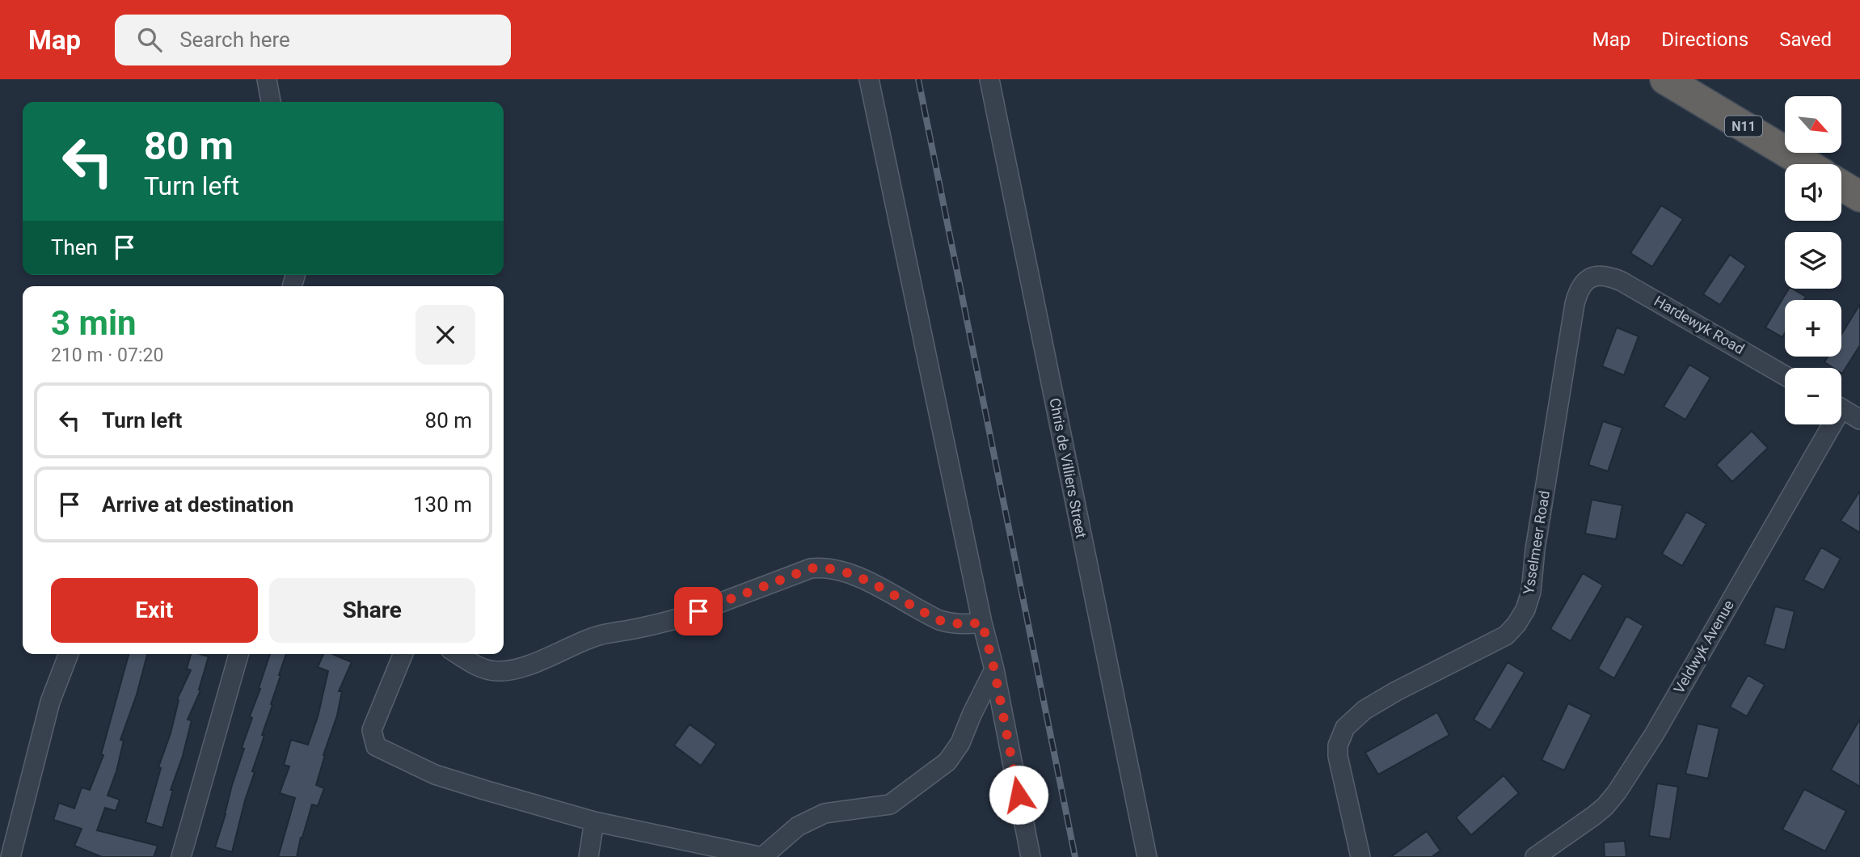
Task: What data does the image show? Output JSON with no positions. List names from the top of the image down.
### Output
{
  "streets": {
    "highway": ["N11"],
    "street": [
      "Hardewyk Road",
      "Chris de Villiers Street",
      "Ysselmeer Road",
      "Veldwyk Avenue"
    ]
  },
  "crossings": [
    ["Hardewyk Road", "Ysselmeer Road"]
  ],
  "north": "bottom right",
  "page": {
    "header": "Map",
    "search": "Search here",
    "nav": ["Map", "Directions", "Saved"],
    "map_buttons": ["+", "−"],
    "turn": ["80 m", "Turn left"],
    "then": "Then",
    "heading": ["3 min", "210 m · 07:20"],
    "list": [
      {
        "name": "Turn left",
        "value": "80 m"
      },
      {
        "name": "Arrive at destination",
        "value": "130 m"
      }
    ],
    "buttons": ["Exit", "Share"]
  }
}
